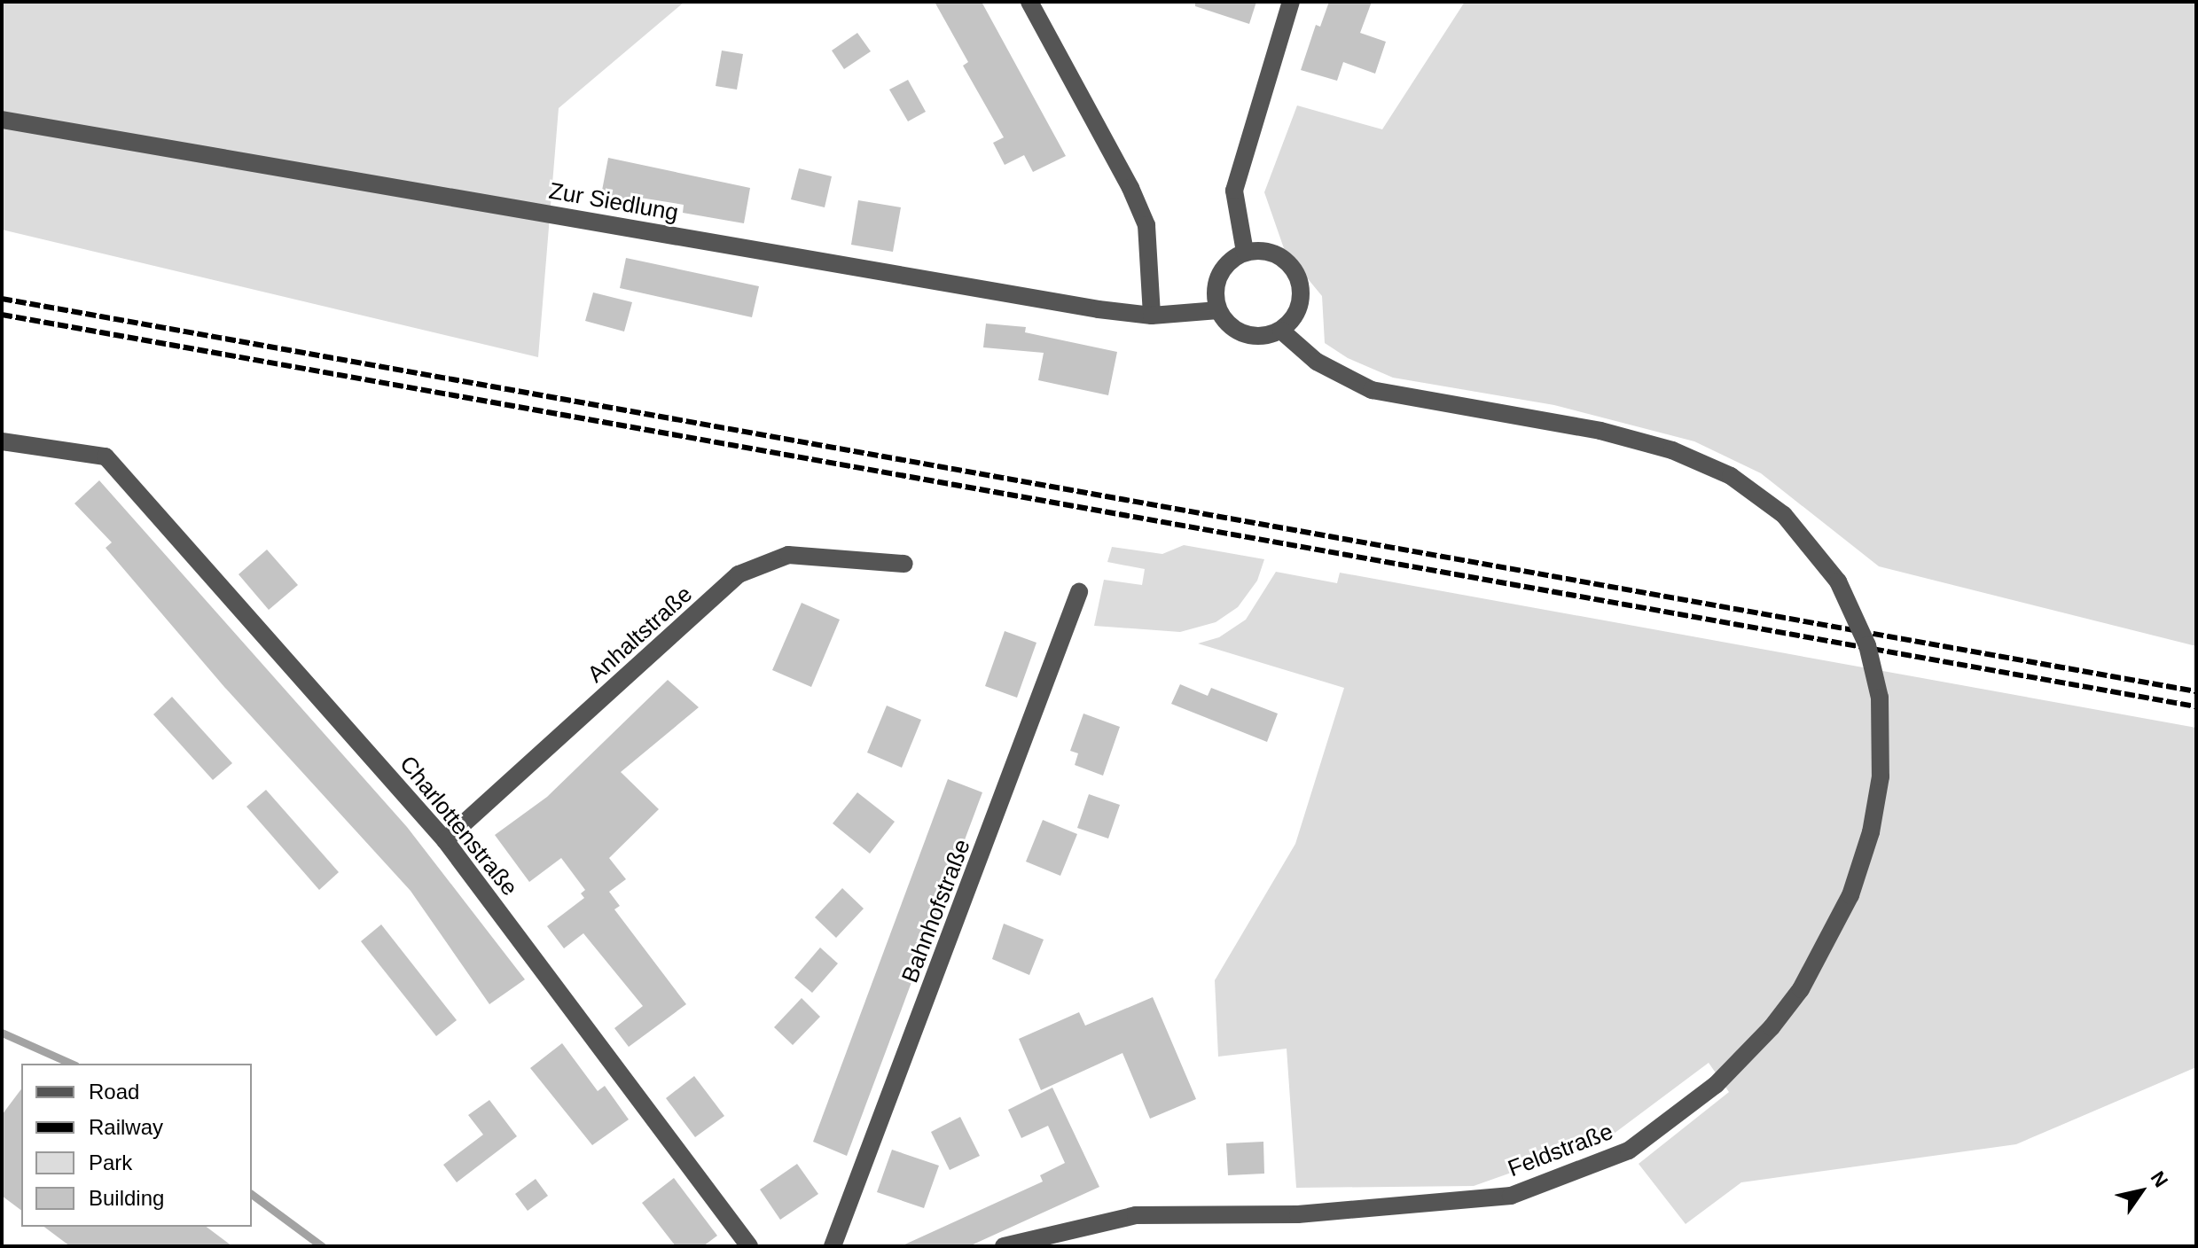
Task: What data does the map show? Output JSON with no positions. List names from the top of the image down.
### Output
{
  "streets": {
    "street": [
      "Zur Siedlung",
      "Anhaltstraße",
      "Charlottenstraße",
      "Bahnhofstraße",
      "Feldstraße"
    ]
  },
  "crossings": [
    ["Zur Siedlung", "Feldstraße"],
    ["Anhaltstraße", "Charlottenstraße"]
  ],
  "legend": [
    "Road",
    "Railway",
    "Park",
    "Building"
  ],
  "north": "top right"
}
